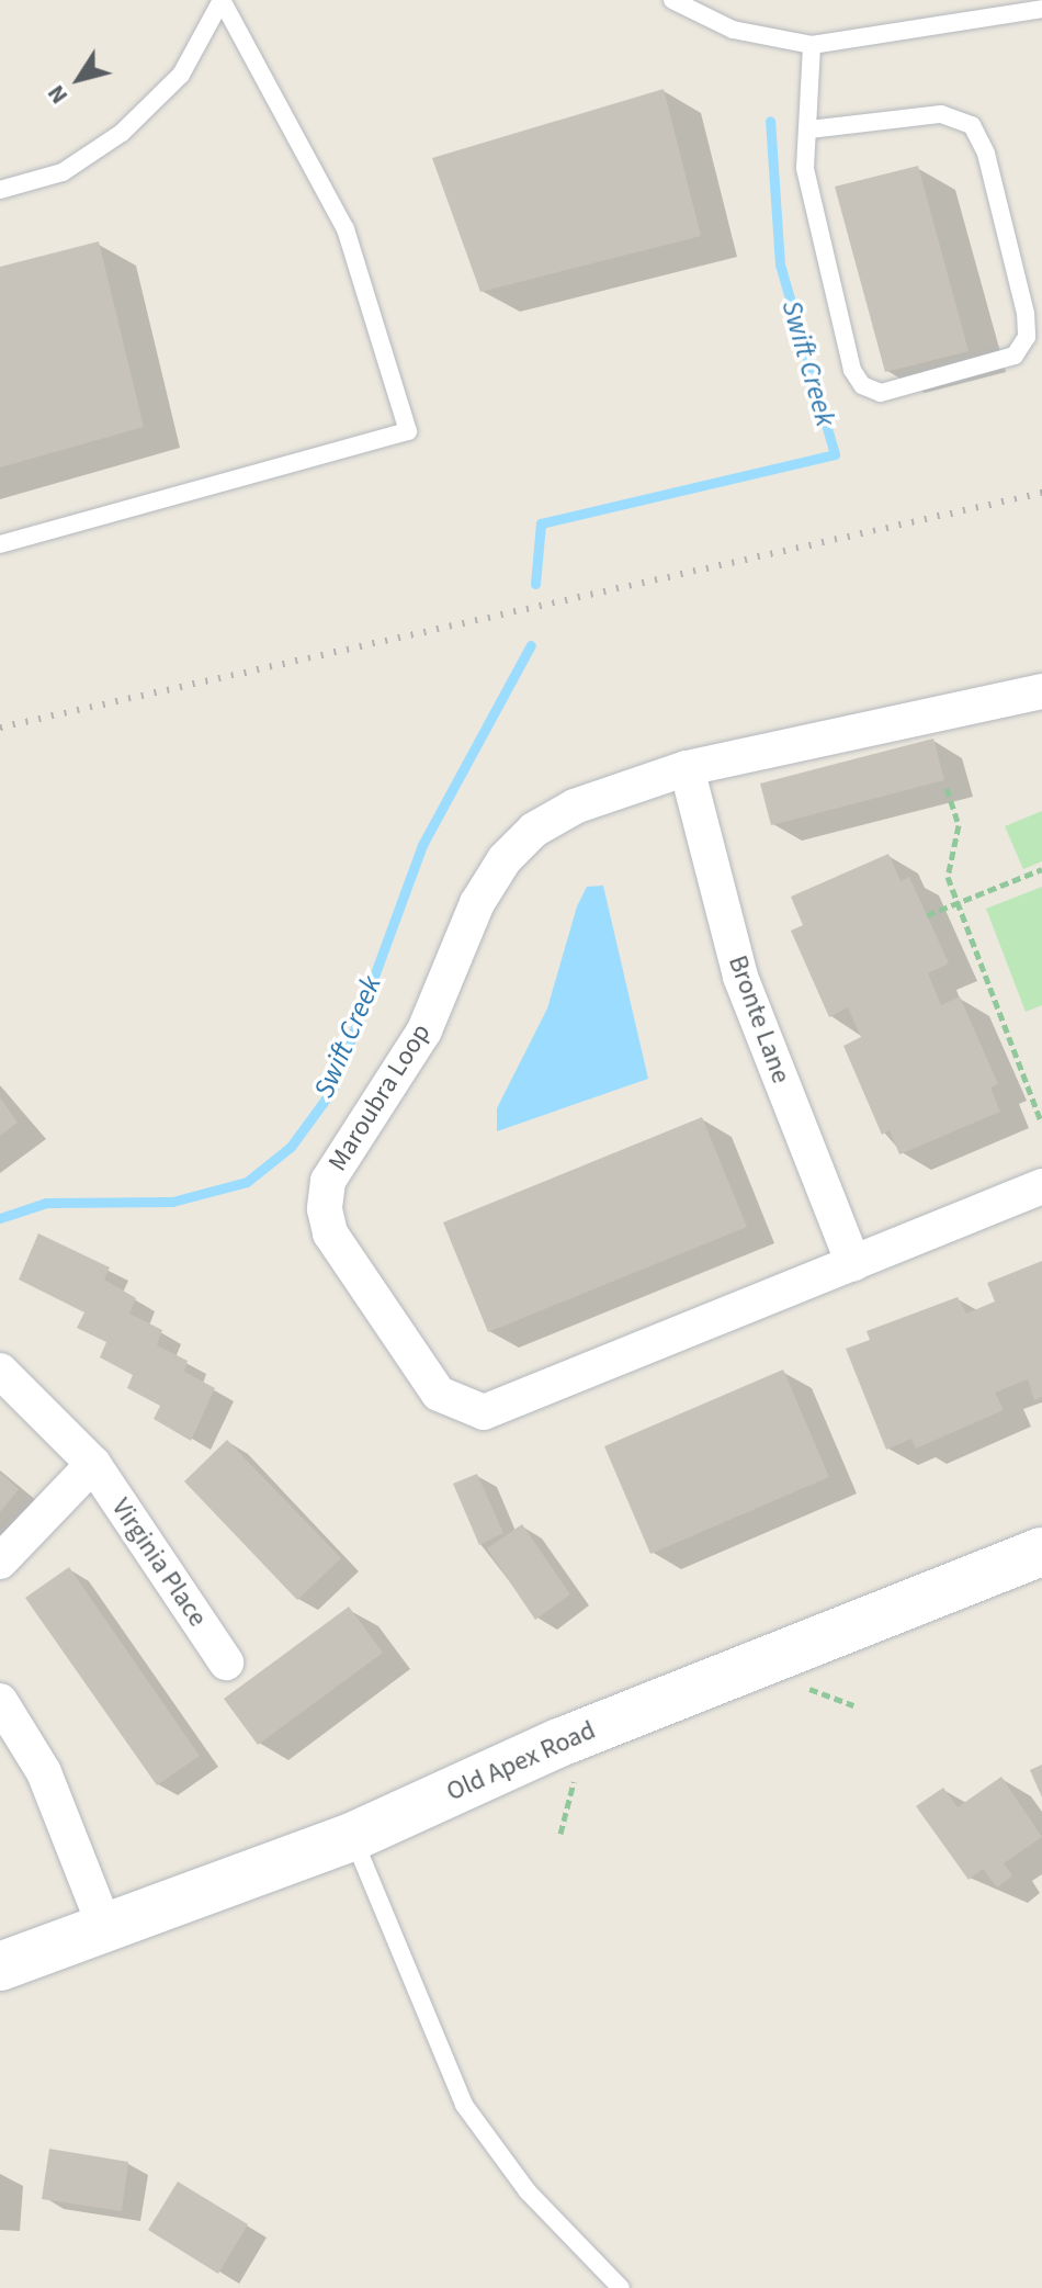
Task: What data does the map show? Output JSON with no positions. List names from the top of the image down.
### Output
{
  "streets": {
    "main road": ["Old Apex Road"],
    "street": ["Bronte Lane", "Maroubra Loop", "Virginia Place"]
  },
  "crossings": [
    ["Bronte Lane", "Maroubra Loop"]
  ],
  "water": ["Swift Creek"],
  "north": "bottom left"
}
